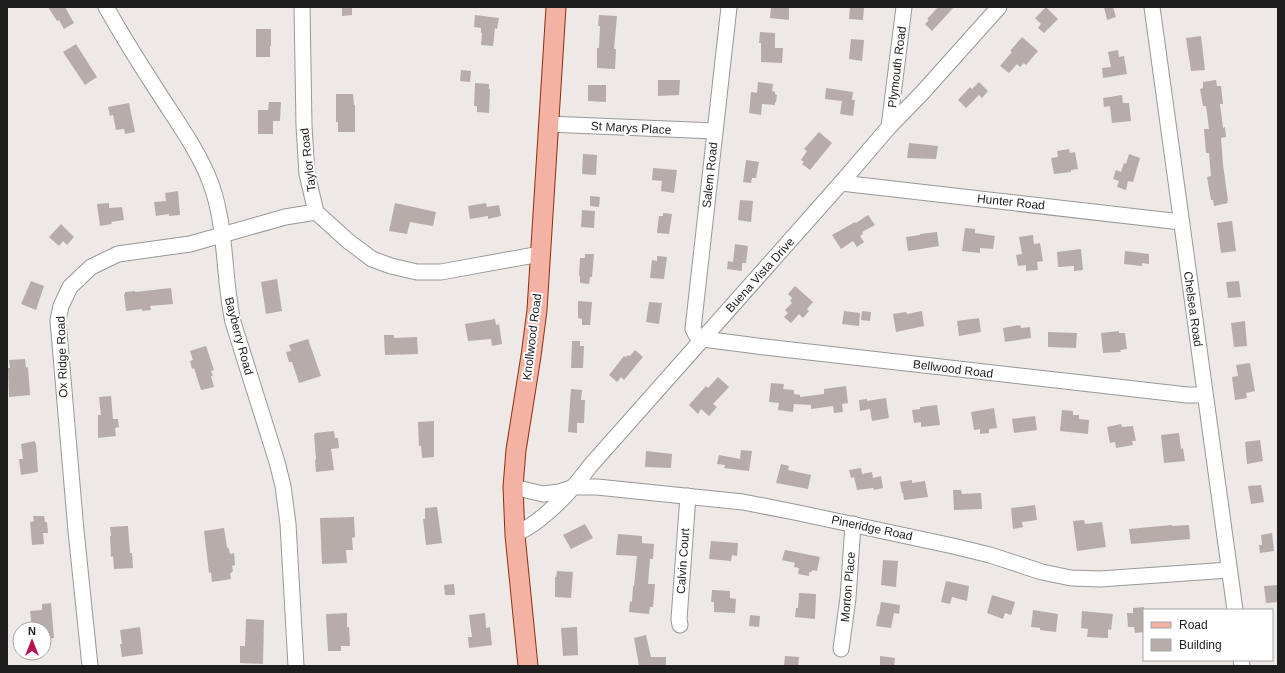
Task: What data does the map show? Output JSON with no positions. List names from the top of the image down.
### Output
{
  "streets": {
    "main road": ["Knollwood Road"],
    "street": [
      "Plymouth Road",
      "St Marys Place",
      "Taylor Road",
      "Salem Road",
      "Hunter Road",
      "Buena Vista Drive",
      "Chelsea Road",
      "Bayberry Road",
      "Ox Ridge Road",
      "Bellwood Road",
      "Pineridge Road",
      "Calvin Court",
      "Morton Place"
    ]
  },
  "crossings": [
    ["Plymouth Road", "Buena Vista Drive"],
    ["St Marys Place", "Salem Road"],
    ["St Marys Place", "Knollwood Road"],
    ["Taylor Road", "Ox Ridge Road"],
    ["Salem Road", "Buena Vista Drive"],
    ["Salem Road", "Bellwood Road"],
    ["Hunter Road", "Buena Vista Drive"],
    ["Hunter Road", "Chelsea Road"],
    ["Buena Vista Drive", "Knollwood Road"],
    ["Buena Vista Drive", "Bellwood Road"],
    ["Buena Vista Drive", "Pineridge Road"],
    ["Chelsea Road", "Bellwood Road"],
    ["Chelsea Road", "Pineridge Road"],
    ["Bayberry Road", "Ox Ridge Road"],
    ["Knollwood Road", "Pineridge Road"],
    ["Pineridge Road", "Calvin Court"],
    ["Pineridge Road", "Morton Place"]
  ],
  "legend": ["Road", "Building"],
  "north": "top"
}
